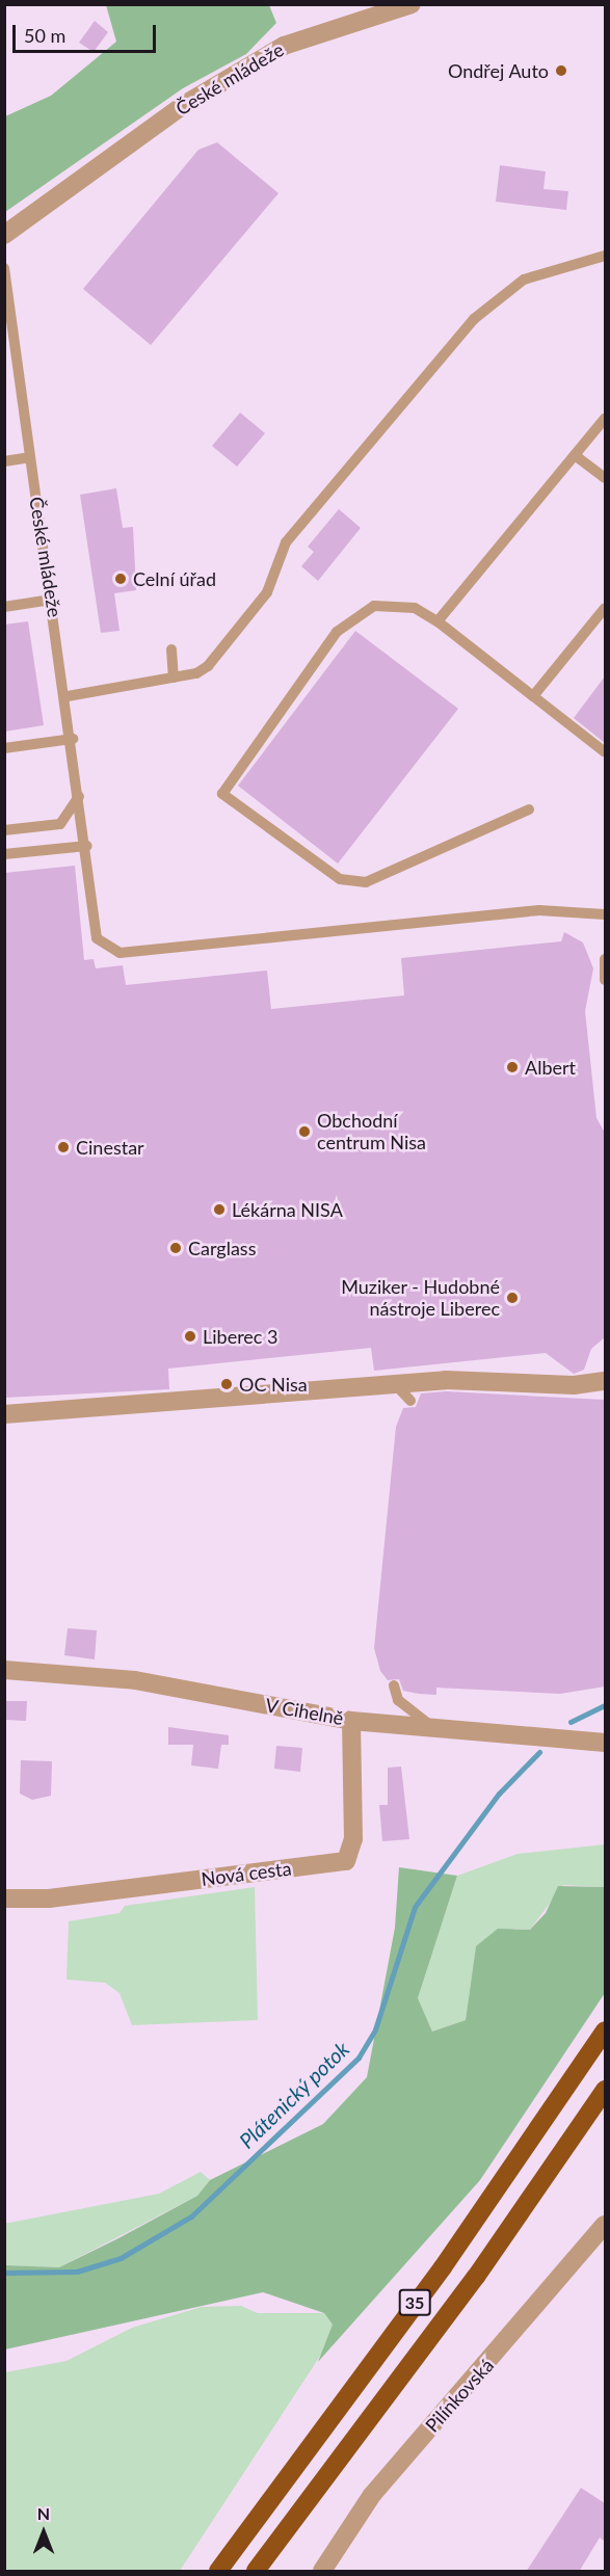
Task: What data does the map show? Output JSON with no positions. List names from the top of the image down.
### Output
{
  "streets": {
    "highway": ["35"],
    "street": [
      "České mládeže",
      "V Cihelně",
      "Nová cesta",
      "Pilínkovská"
    ]
  },
  "crossings": [
    ["V Cihelně", "Nová cesta"]
  ],
  "water": ["Plátenický potok"],
  "places": [
    "Ondřej Auto",
    "Celní úřad",
    "Albert",
    "Obchodní centrum Nisa",
    "Cinestar",
    "Lékárna NISA",
    "Carglass",
    "Muziker - Hudobné nástroje Liberec",
    "Liberec 3",
    "OC Nisa"
  ],
  "scale_bar": "50 m",
  "north": "top"
}
